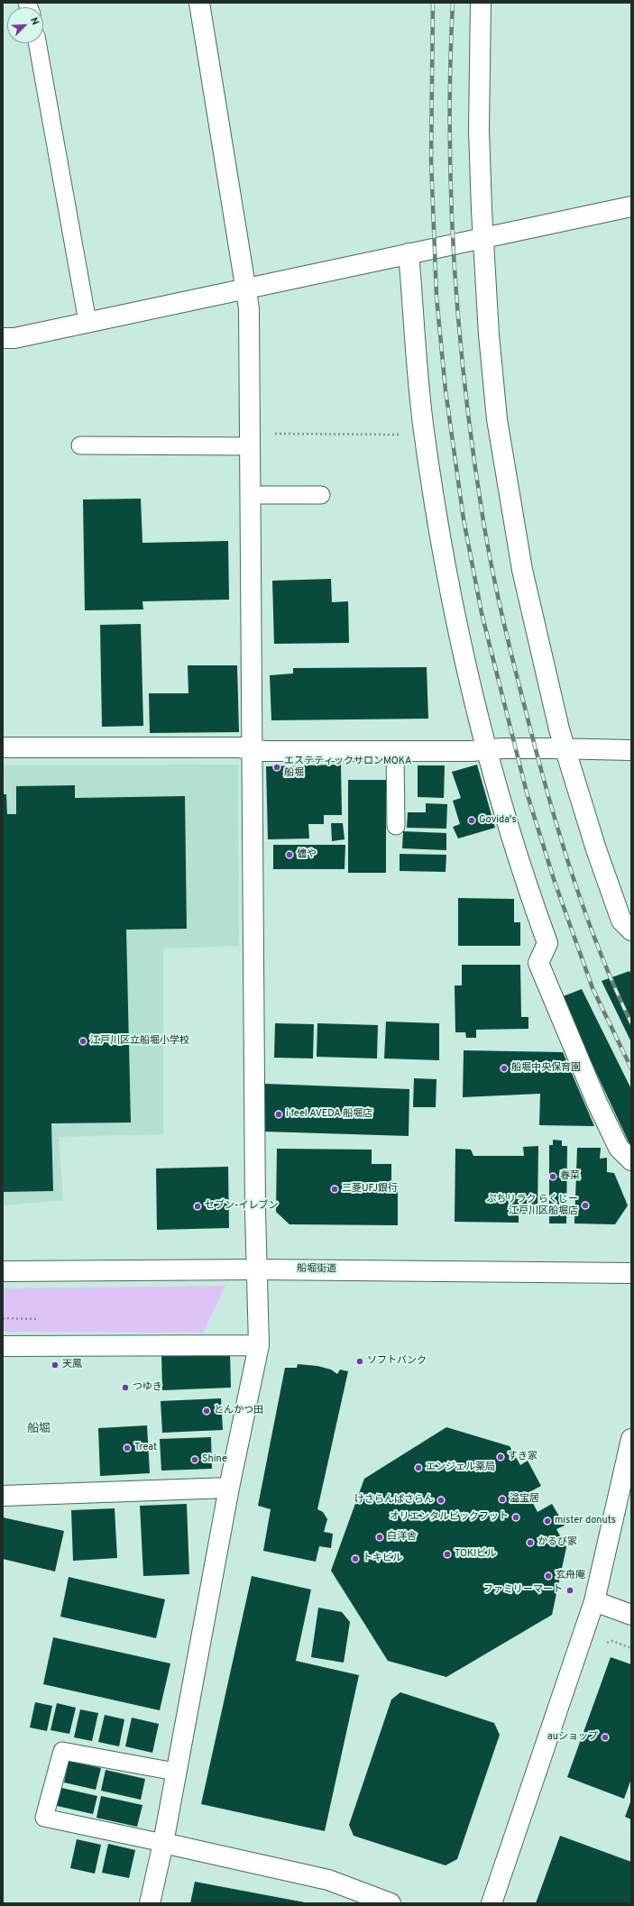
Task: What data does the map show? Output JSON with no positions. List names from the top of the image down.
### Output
{
  "streets": {
    "street": ["船堀街道"]
  },
  "districts": ["船堀"],
  "places": [
    "エステティックサロンMOKA 船堀",
    "Govida's",
    "儘や",
    "江戸川区立船堀小学校",
    "船堀中央保育園",
    "i feel AVEDA 船堀店",
    "春菜",
    "三菱UFJ銀行",
    "ぷちリラク らくじー 江戸川区船堀店",
    "セブン-イレブン",
    "ソフトバンク",
    "天鳳",
    "つゆき",
    "とんかつ田",
    "Treat",
    "すき家",
    "Shine",
    "エンジェル薬局",
    "溢宝居",
    "けさらんぱさらん",
    "オリエンタルビックフット",
    "mister donuts",
    "白洋舎",
    "かるび家",
    "TOKIビル",
    "トキビル",
    "玄舟庵",
    "ファミリーマート",
    "auショップ"
  ],
  "north": "top right"
}
